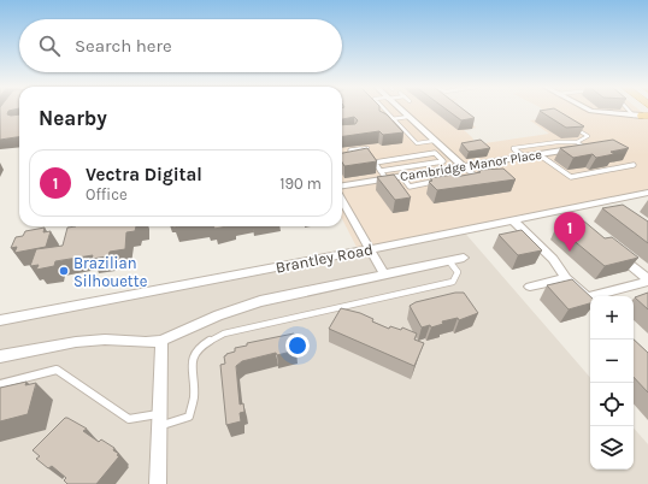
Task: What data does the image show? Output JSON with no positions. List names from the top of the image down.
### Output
{
  "streets": {
    "street": ["Cambridge Manor Place", "Brantley Road"]
  },
  "places": ["Brazilian Silhouette"],
  "page": {
    "search": "Search here",
    "heading": "Nearby",
    "list": [
      {
        "mark": "1",
        "name": "Vectra Digital",
        "note": "Office",
        "value": "190 m"
      }
    ],
    "pins": "1",
    "map_buttons": ["+", "−"]
  }
}
